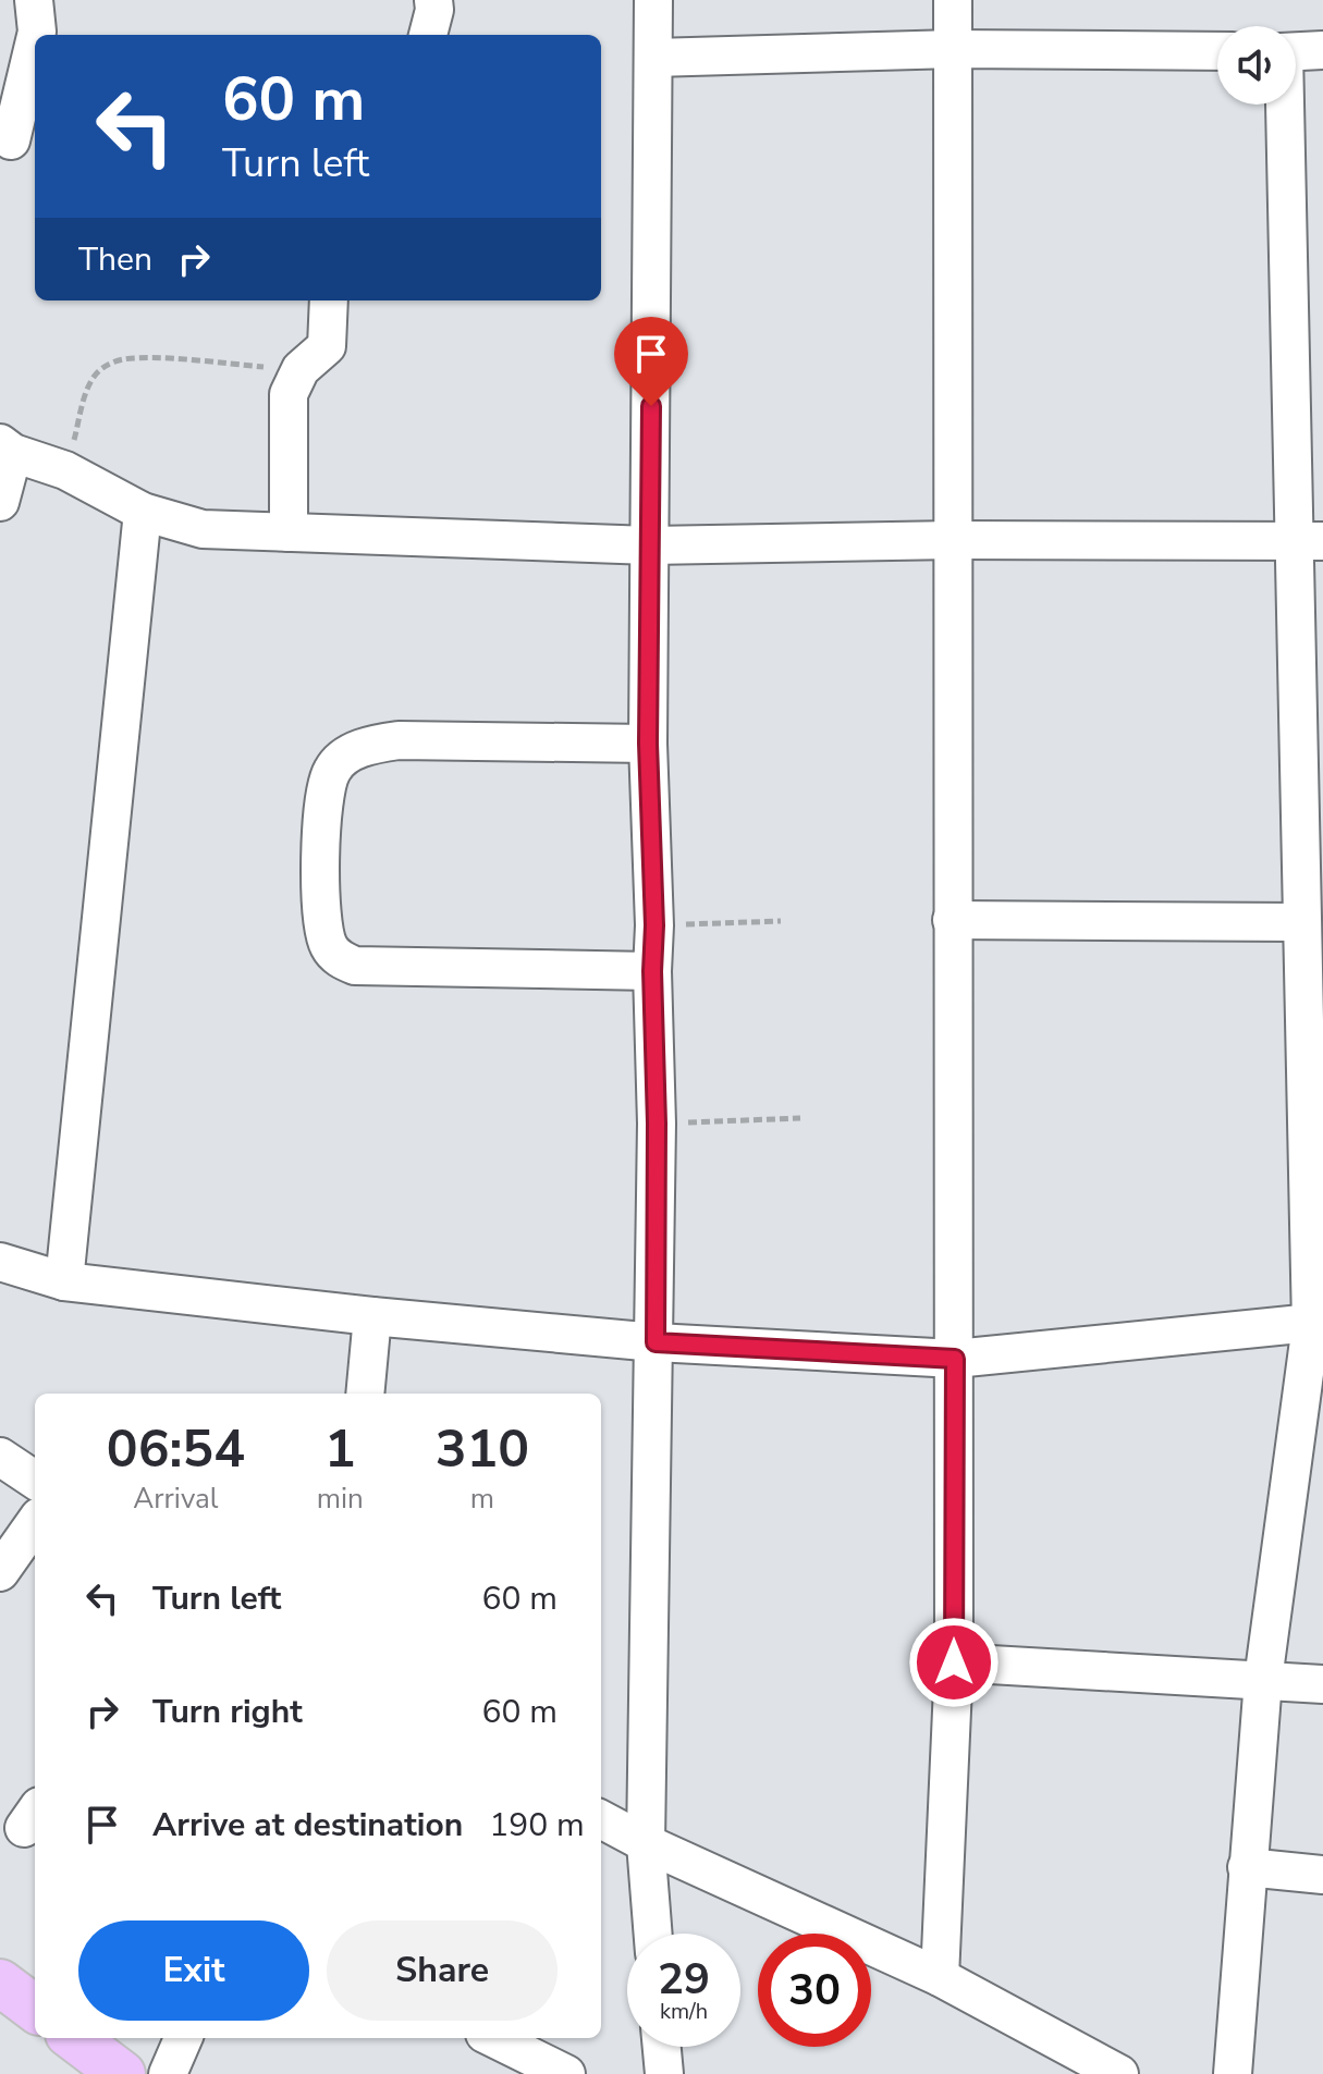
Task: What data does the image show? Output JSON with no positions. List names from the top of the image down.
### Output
{
  "page": {
    "turn": ["60 m", "Turn left"],
    "then": "Then",
    "eta": [
      "06:54",
      "Arrival",
      "1",
      "min",
      "310",
      "m"
    ],
    "list": [
      {
        "name": "Turn left",
        "value": "60 m"
      },
      {
        "name": "Turn right",
        "value": "60 m"
      },
      {
        "name": "Arrive at destination",
        "value": "190 m"
      }
    ],
    "buttons": ["Exit", "Share"],
    "speed": "29 km/h",
    "limit": "30"
  }
}
